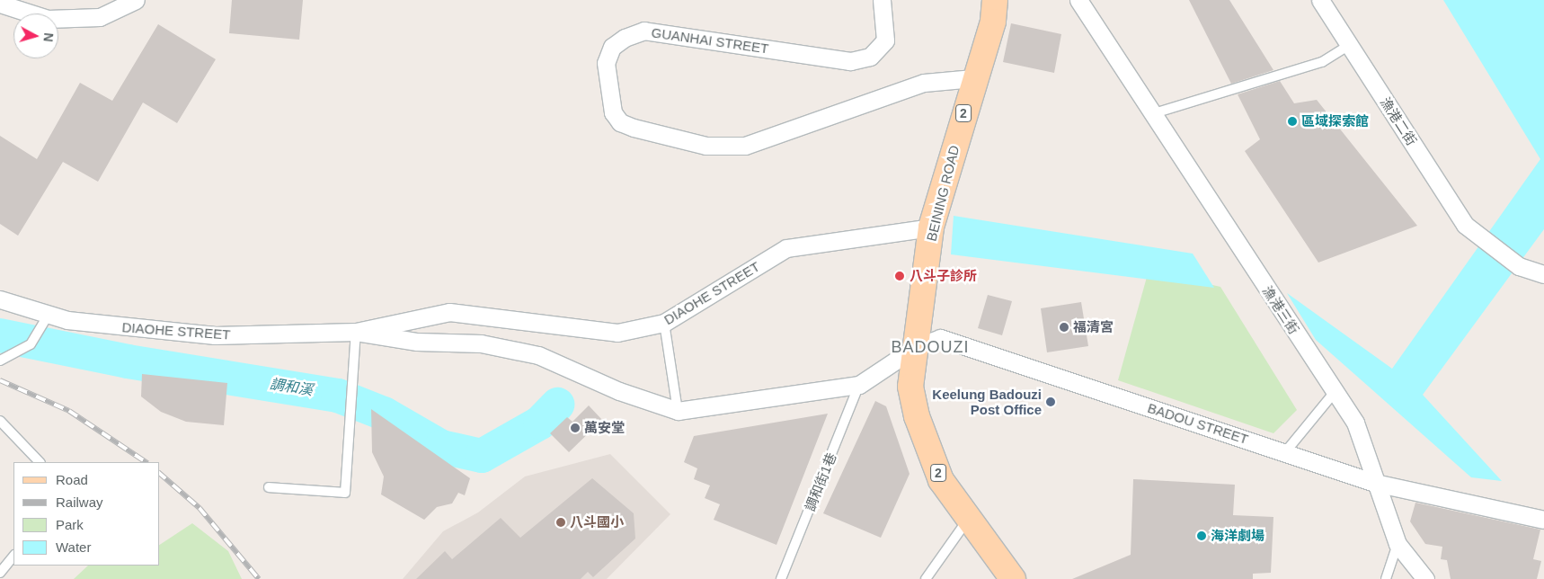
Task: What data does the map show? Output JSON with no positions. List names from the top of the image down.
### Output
{
  "streets": {
    "main road": ["2", "BEINING ROAD"],
    "street": [
      "GUANHAI STREET",
      "漁港二街",
      "DIAOHE STREET",
      "漁港三街",
      "BADOU STREET"
    ],
    "lane": ["調和街1巷"]
  },
  "crossings": [
    ["GUANHAI STREET", "BEINING ROAD"],
    ["BEINING ROAD", "DIAOHE STREET"],
    ["BEINING ROAD", "BADOU STREET"],
    ["DIAOHE STREET", "BADOU STREET"],
    ["DIAOHE STREET", "調和街1巷"],
    ["漁港三街", "BADOU STREET"]
  ],
  "districts": ["BADOUZI"],
  "water": ["調和溪"],
  "places": [
    "區域探索館",
    "八斗子診所",
    "福清宮",
    "Keelung Badouzi Post Office",
    "萬安堂",
    "八斗國小",
    "海洋劇場"
  ],
  "legend": [
    "Road",
    "Railway",
    "Park",
    "Water"
  ],
  "north": "right"
}
